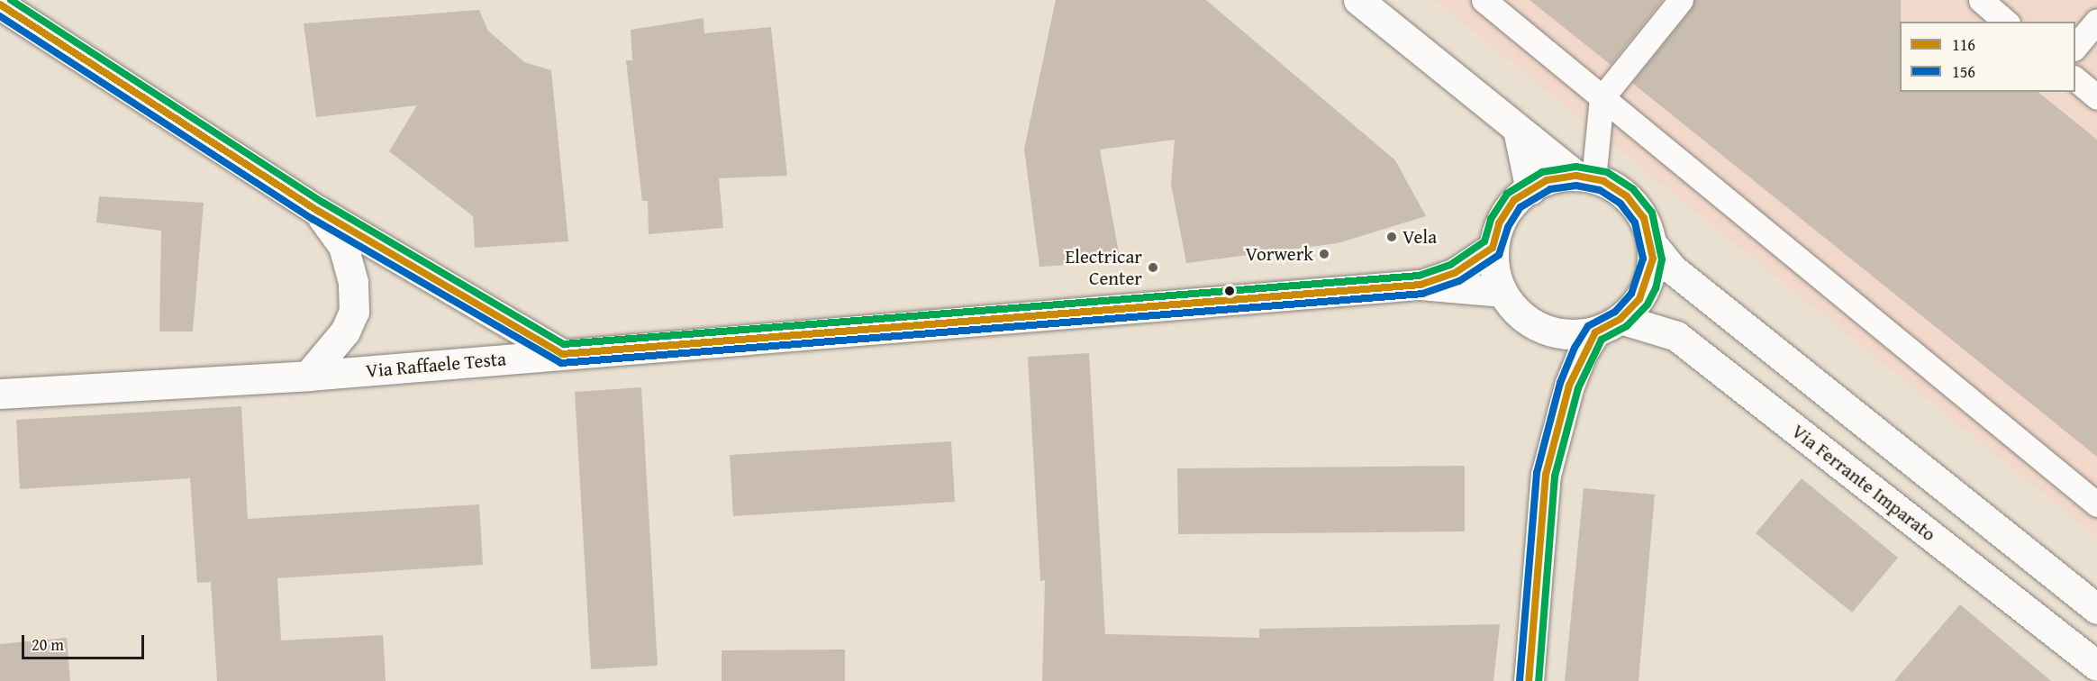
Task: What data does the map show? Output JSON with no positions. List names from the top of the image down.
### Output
{
  "streets": {
    "street": ["Via Raffaele Testa", "Via Ferrante Imparato"]
  },
  "crossings": [
    ["Via Raffaele Testa", "Via Ferrante Imparato"]
  ],
  "places": ["Vela", "Vorwerk", "Electricar Center"],
  "lines": ["transit line 116", "transit line 156"],
  "legend": ["116", "156"],
  "scale_bar": "20 m"
}
